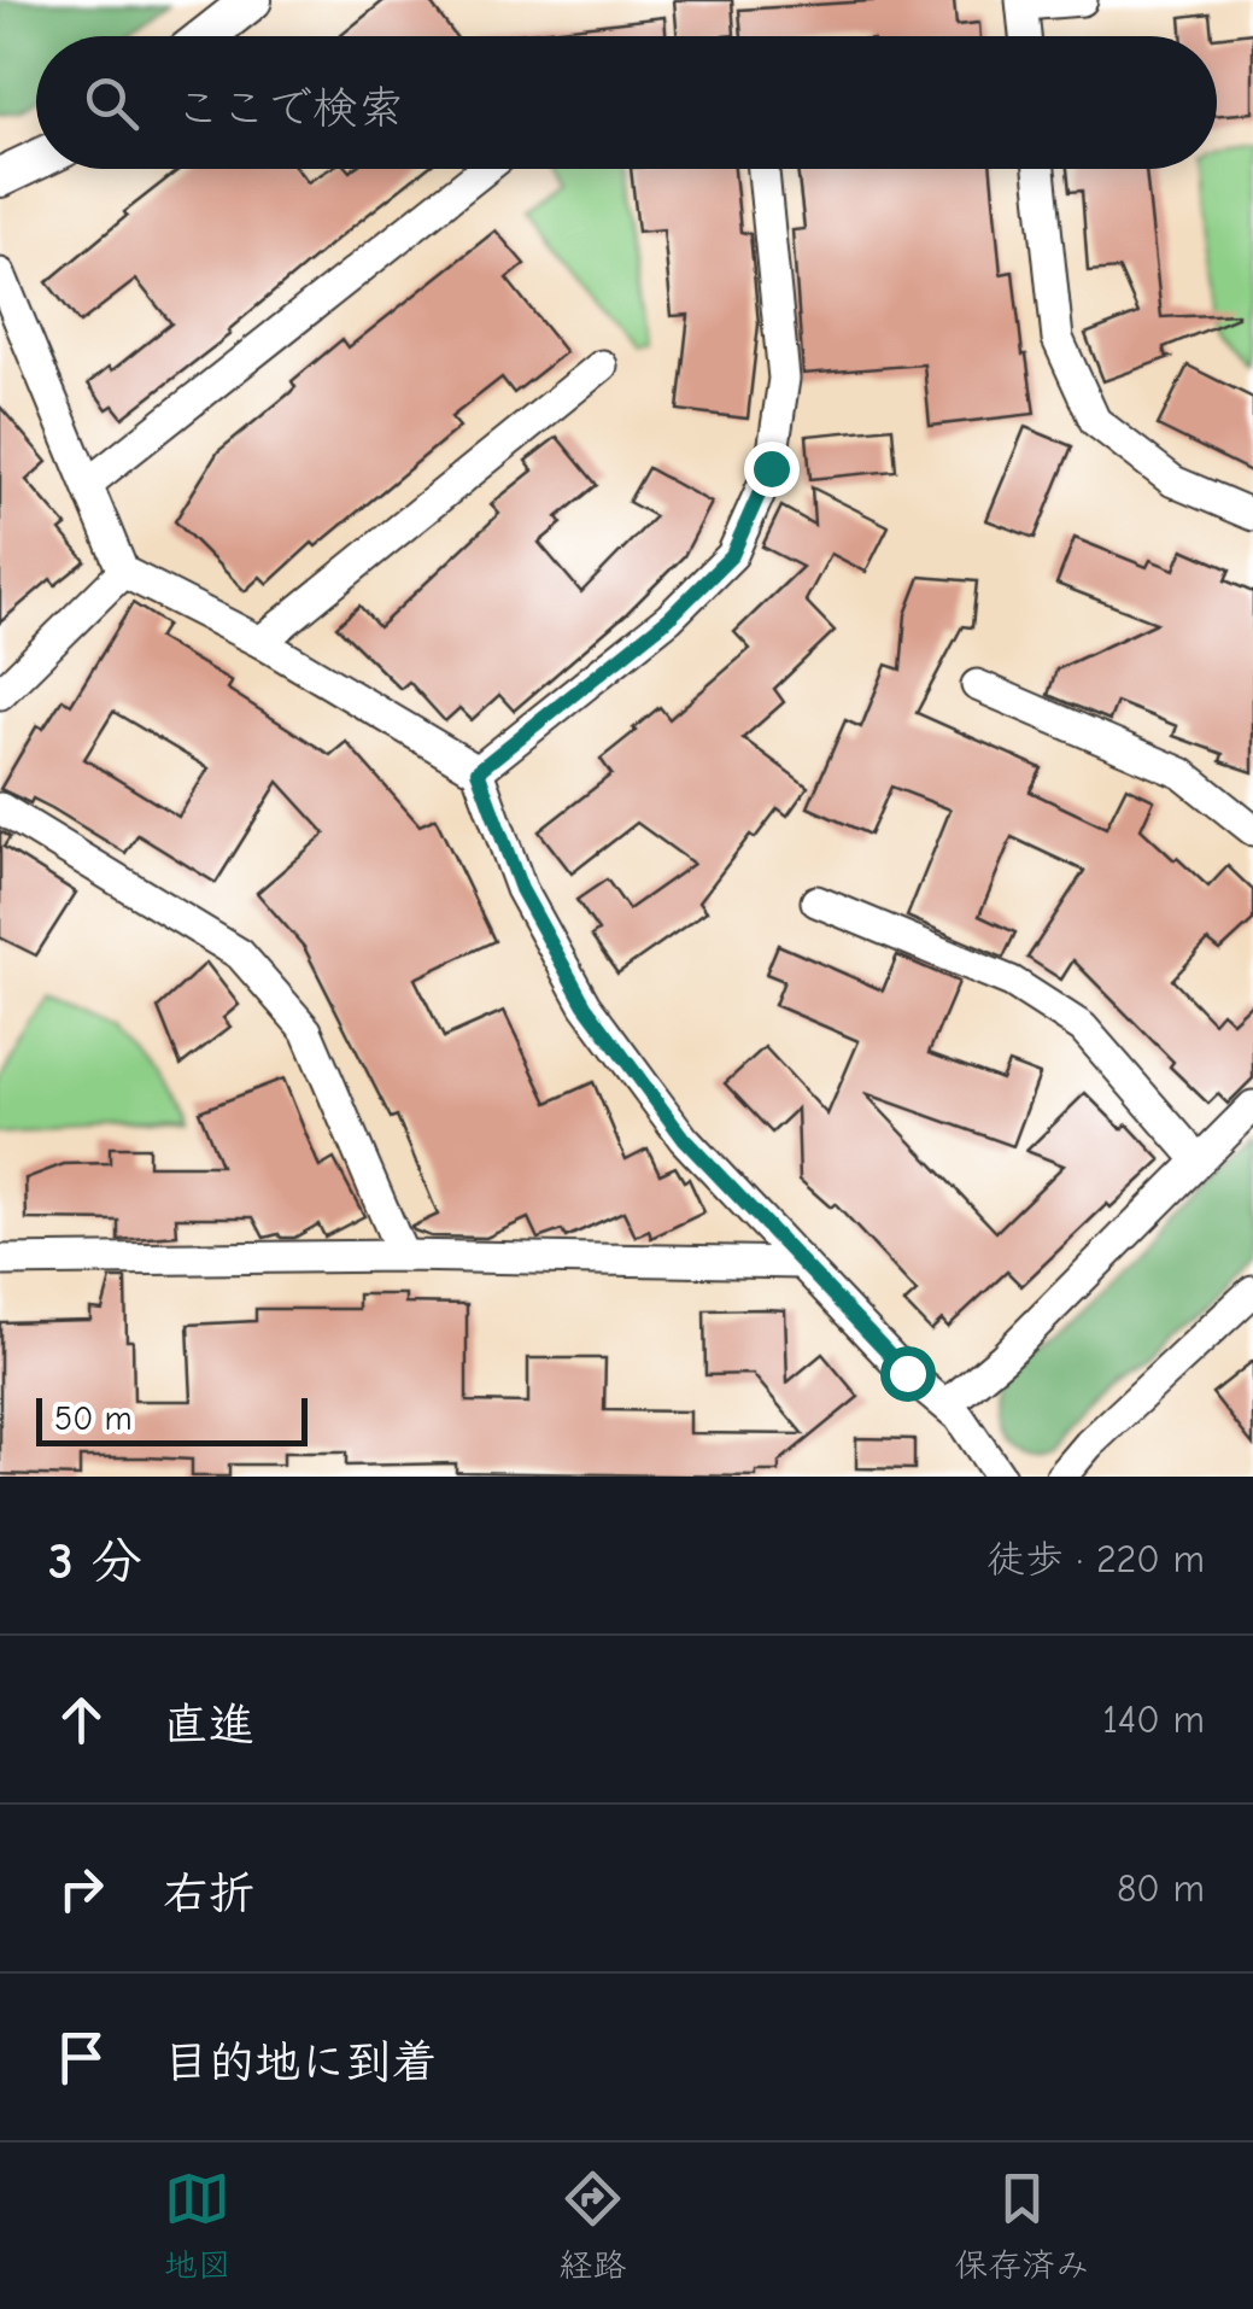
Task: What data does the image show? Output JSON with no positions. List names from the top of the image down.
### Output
{
  "scale_bar": "50 m",
  "page": {
    "search": "ここで検索",
    "scale": "50 m",
    "heading": ["3 分", "徒歩 · 220 m"],
    "list": [
      ["直進", "140 m"],
      ["右折", "80 m"],
      "目的地に到着"
    ],
    "nav": ["地図", "経路", "保存済み"]
  }
}
